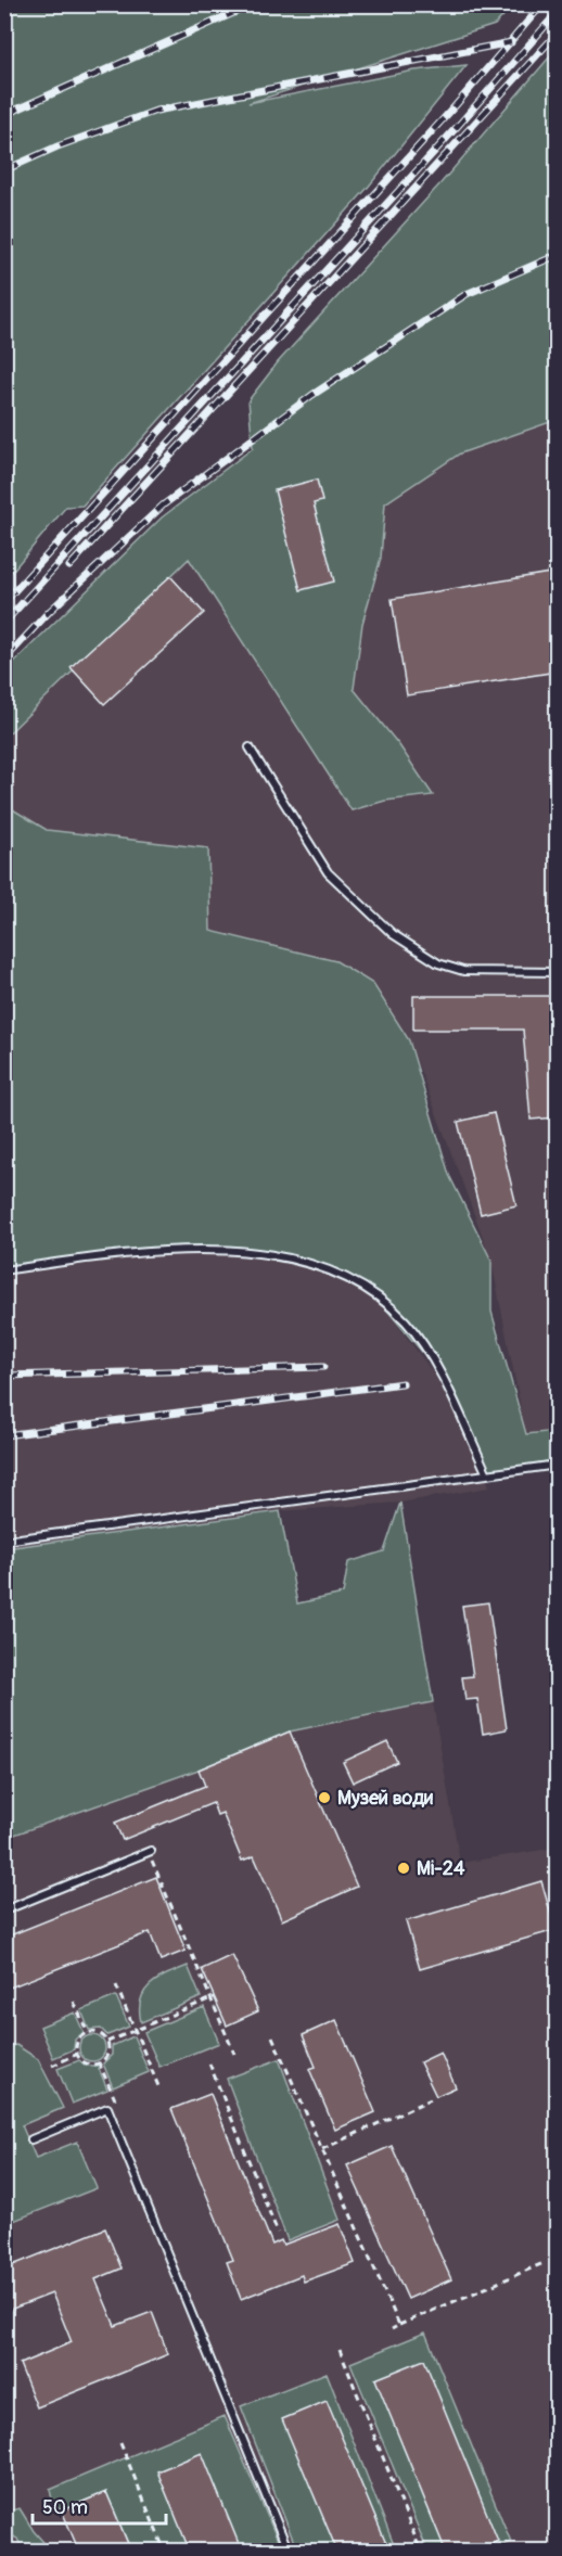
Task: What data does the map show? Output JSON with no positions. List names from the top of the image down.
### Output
{
  "places": ["Музей води", "Мі-24"],
  "scale_bar": "50 m"
}
